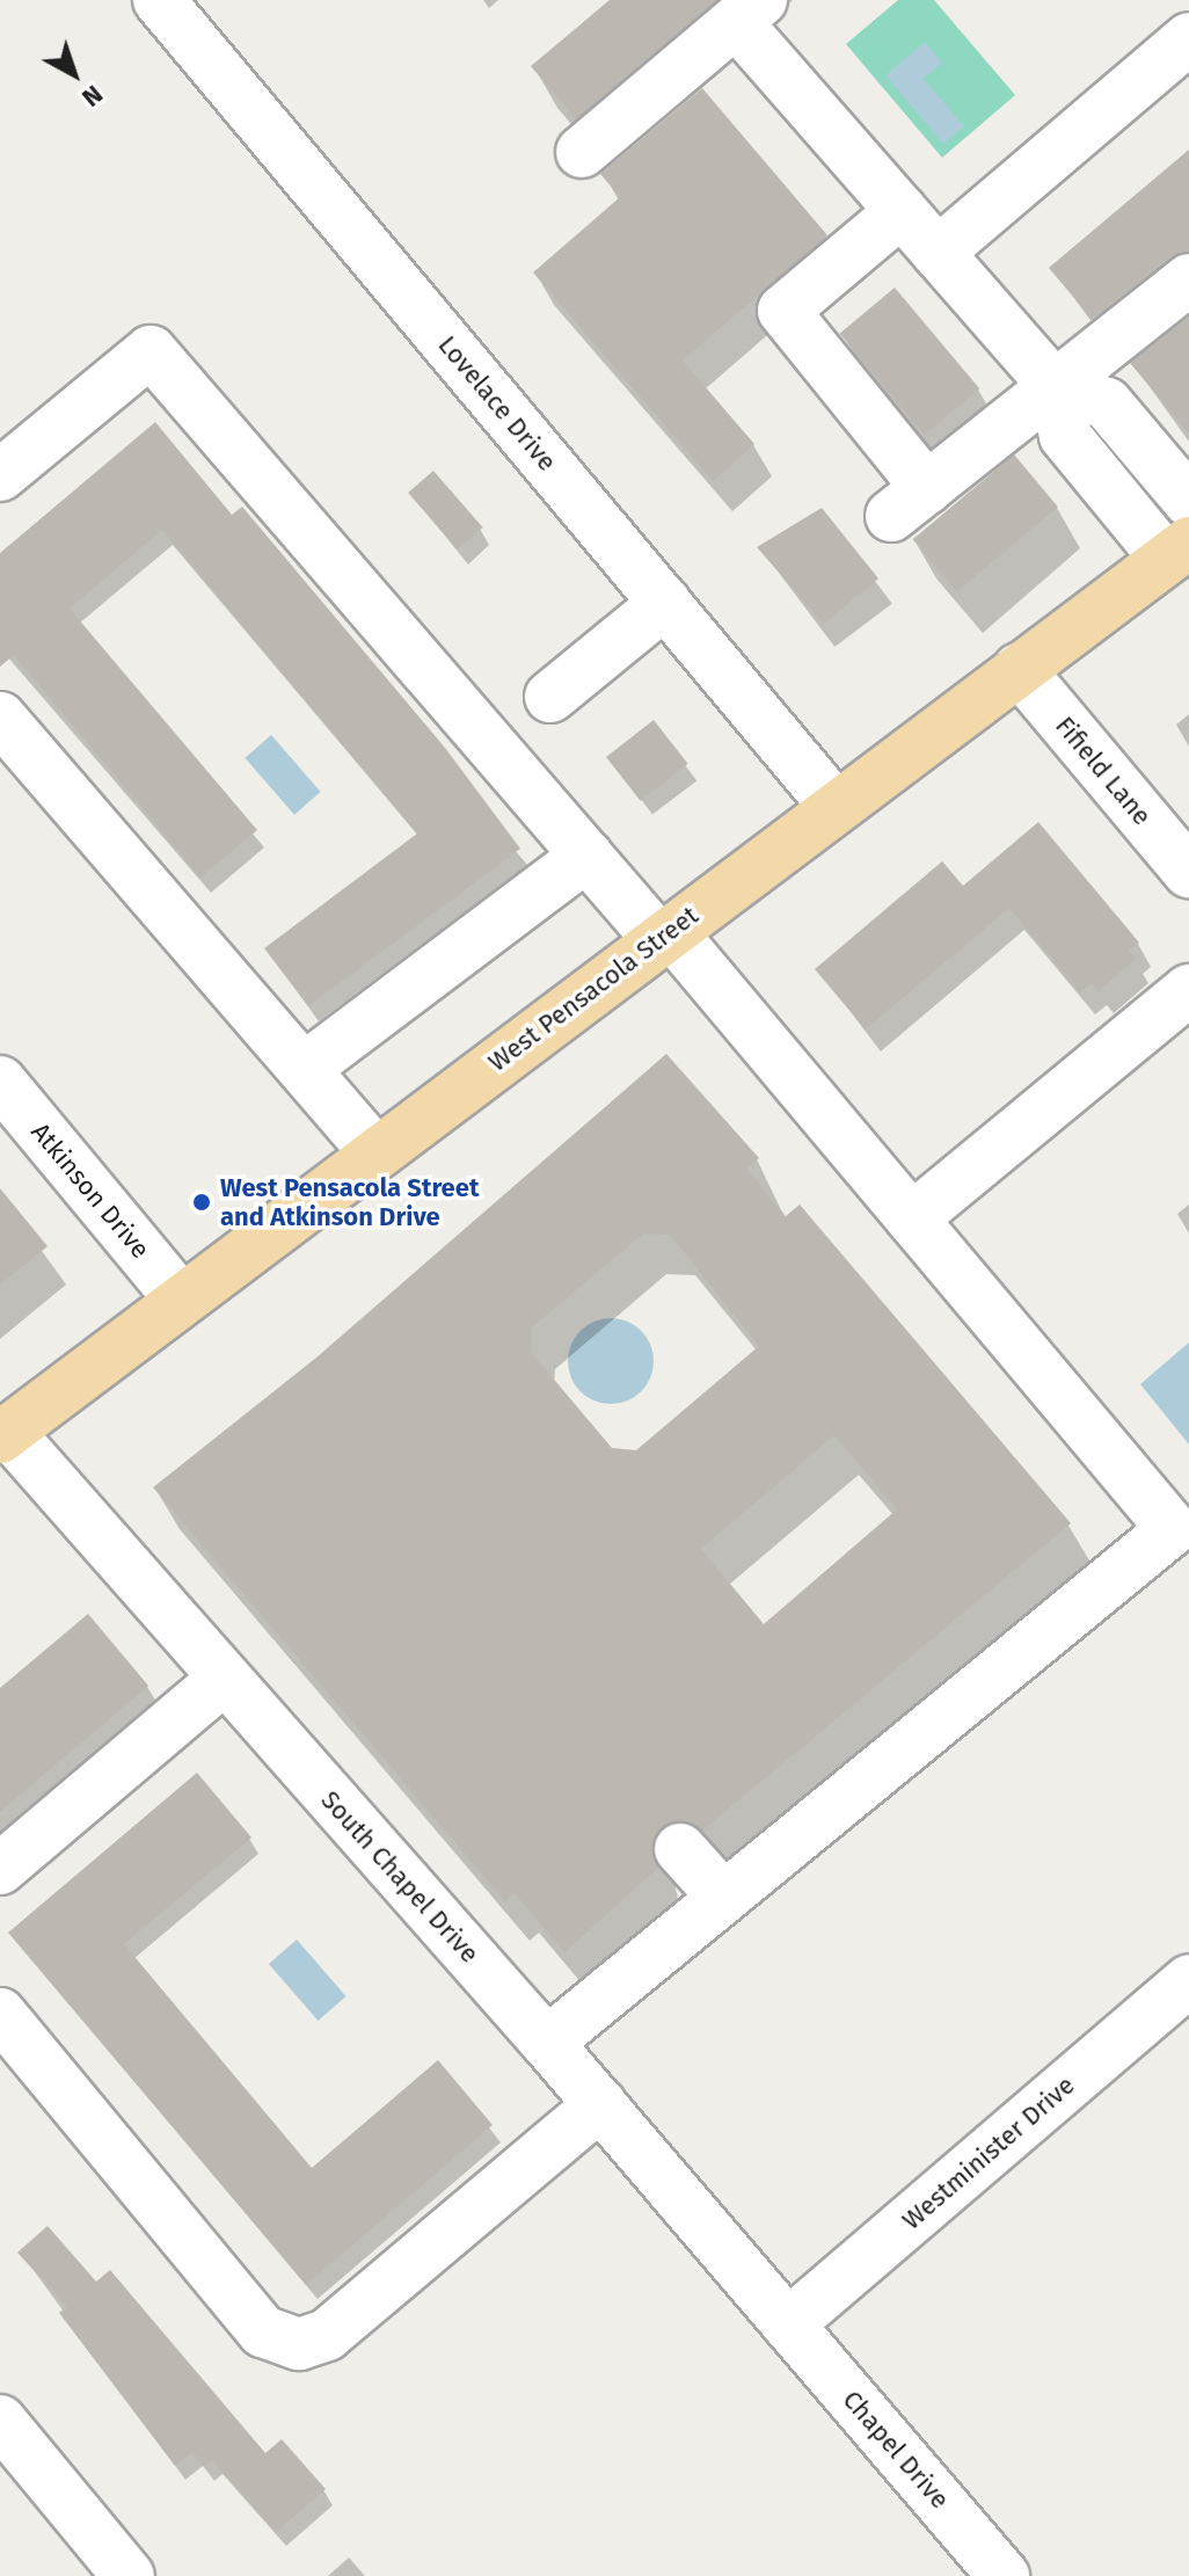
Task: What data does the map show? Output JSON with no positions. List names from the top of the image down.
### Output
{
  "streets": {
    "main road": ["West Pensacola Street"],
    "street": [
      "Lovelace Drive",
      "Fifield Lane",
      "Atkinson Drive",
      "South Chapel Drive",
      "Westminister Drive",
      "Chapel Drive"
    ]
  },
  "crossings": [
    ["Lovelace Drive", "West Pensacola Street"],
    ["Fifield Lane", "West Pensacola Street"],
    ["West Pensacola Street", "Atkinson Drive"],
    ["West Pensacola Street", "South Chapel Drive"],
    ["South Chapel Drive", "Westminister Drive"],
    ["South Chapel Drive", "Chapel Drive"],
    ["Westminister Drive", "Chapel Drive"]
  ],
  "places": ["West Pensacola Street and Atkinson Drive"],
  "north": "bottom right"
}
